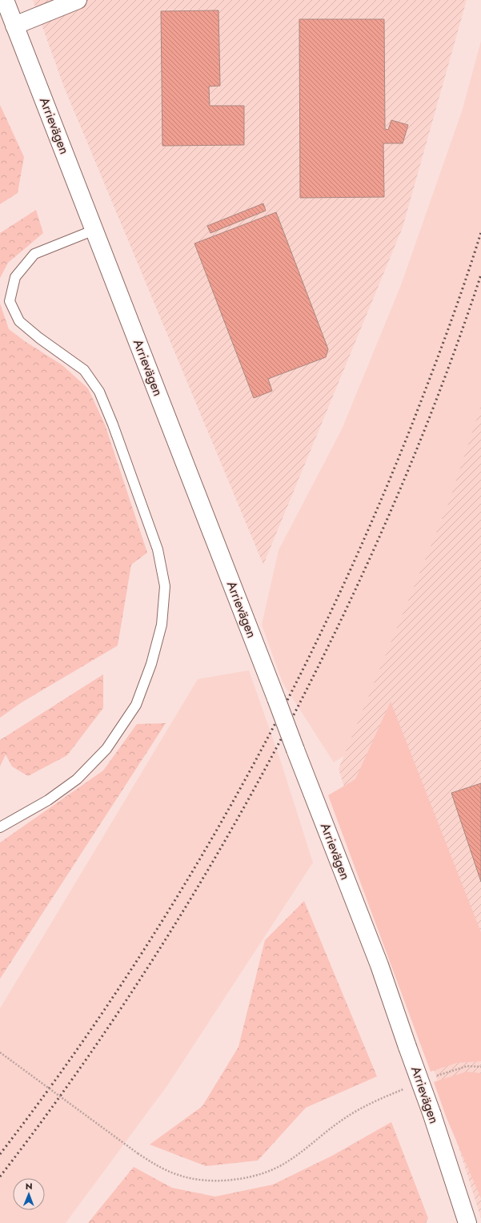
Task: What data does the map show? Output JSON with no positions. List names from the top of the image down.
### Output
{
  "streets": {
    "main road": ["Arrievägen"]
  },
  "north": "top"
}
